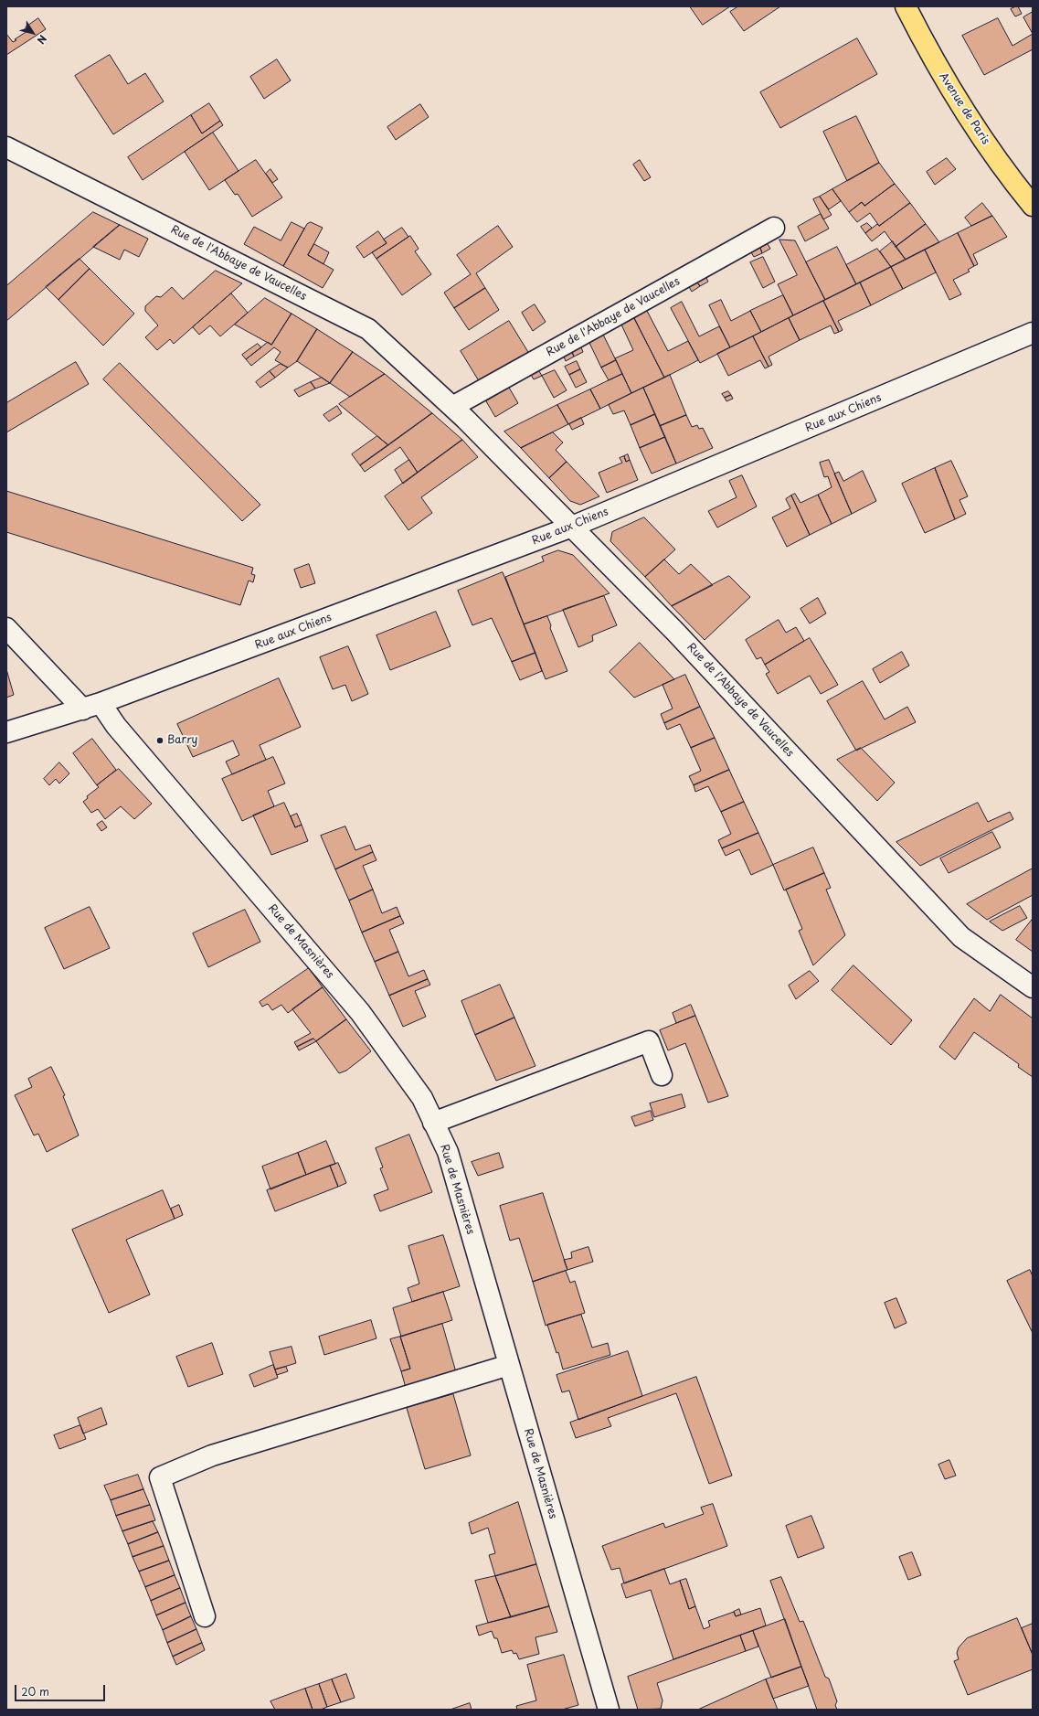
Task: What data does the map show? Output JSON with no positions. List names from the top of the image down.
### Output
{
  "streets": {
    "main road": ["Avenue de Paris"],
    "street": ["Rue de l'Abbaye de Vaucelles", "Rue aux Chiens", "Rue de Masnières"]
  },
  "crossings": [
    ["Rue de l'Abbaye de Vaucelles", "Rue aux Chiens"],
    ["Rue aux Chiens", "Rue de Masnières"]
  ],
  "places": ["Barry"],
  "scale_bar": "20 m",
  "north": "bottom right"
}
